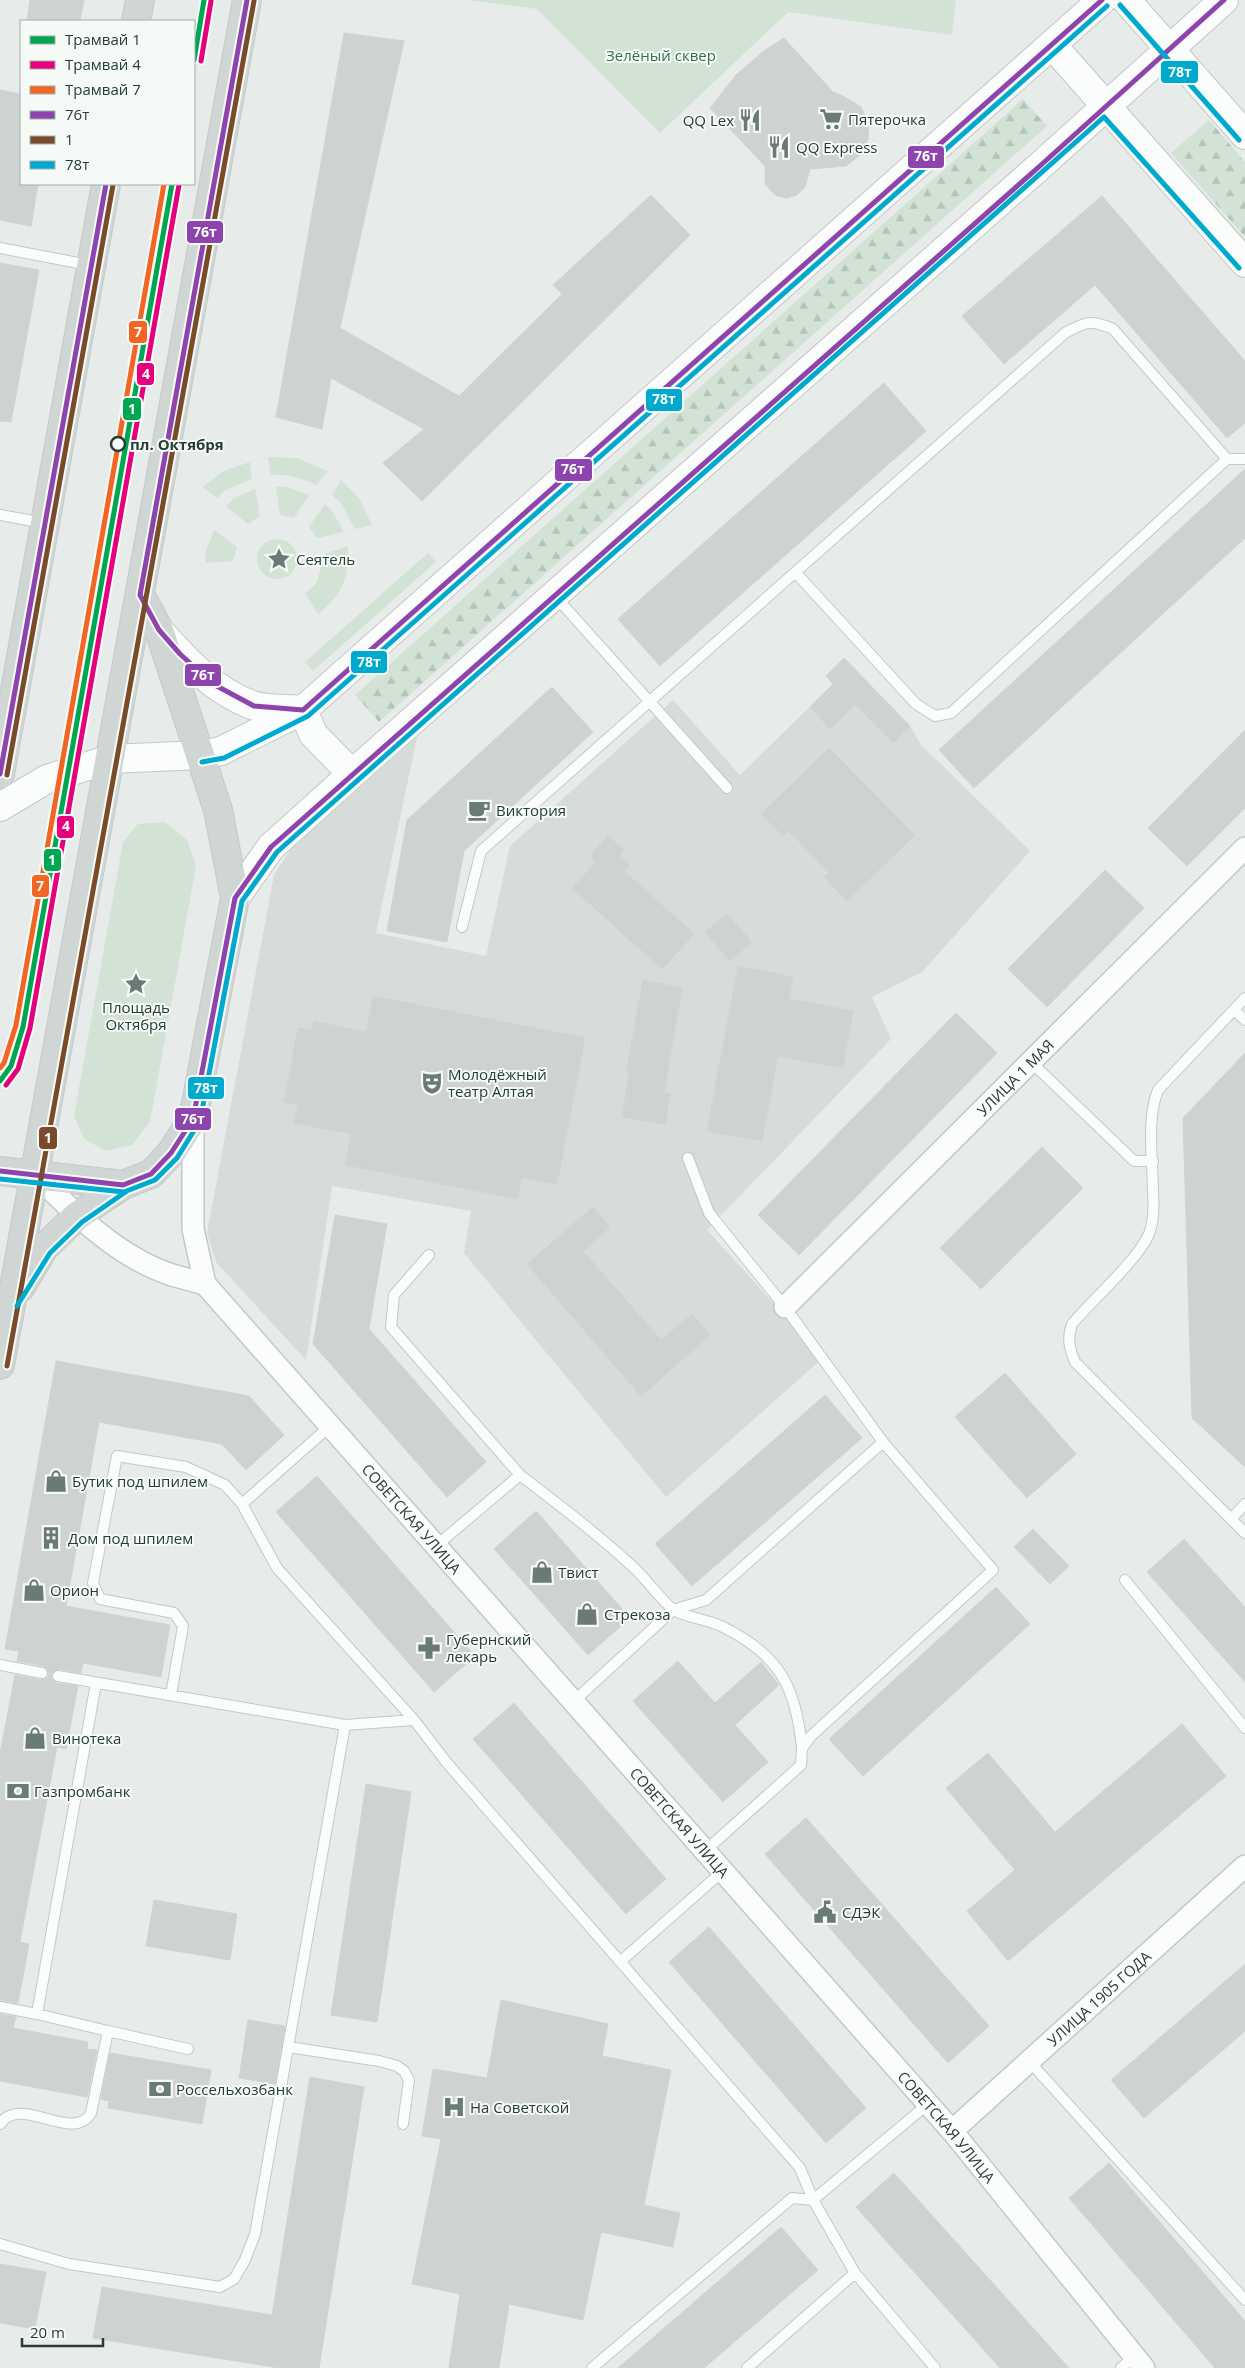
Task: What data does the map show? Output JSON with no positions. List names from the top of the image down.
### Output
{
  "streets": {
    "street": ["УЛИЦА 1 МАЯ", "СОВЕТСКАЯ УЛИЦА", "УЛИЦА 1905 ГОДА"]
  },
  "crossings": [
    ["СОВЕТСКАЯ УЛИЦА", "УЛИЦА 1905 ГОДА"]
  ],
  "parks": ["Зелёный сквер"],
  "places": {
    "supermarket": ["Пятерочка"],
    "restaurant": ["QQ Lex", "QQ Express"],
    "other": ["пл. Октября"],
    "place": ["Сеятель", "Площадь Октября"],
    "cafe": ["Виктория"],
    "theatre": ["Молодёжный театр Алтая"],
    "shop": [
      "Бутик под шпилем",
      "Твист",
      "Орион",
      "Стрекоза",
      "Винотека"
    ],
    "building": ["Дом под шпилем"],
    "pharmacy": ["Губернский лекарь"],
    "bank": ["Газпромбанк", "Россельхозбанк"],
    "public building": ["СДЭК"],
    "hospital": ["На Советской"]
  },
  "lines": [
    "tram line 1",
    "transit line 76т",
    "tram line 4",
    "transit line 1",
    "transit line 78т",
    "tram line 7"
  ],
  "legend": [
    "Трамвай 1",
    "Трамвай 4",
    "Трамвай 7",
    "76т",
    "1",
    "78т"
  ],
  "scale_bar": "20 m"
}
